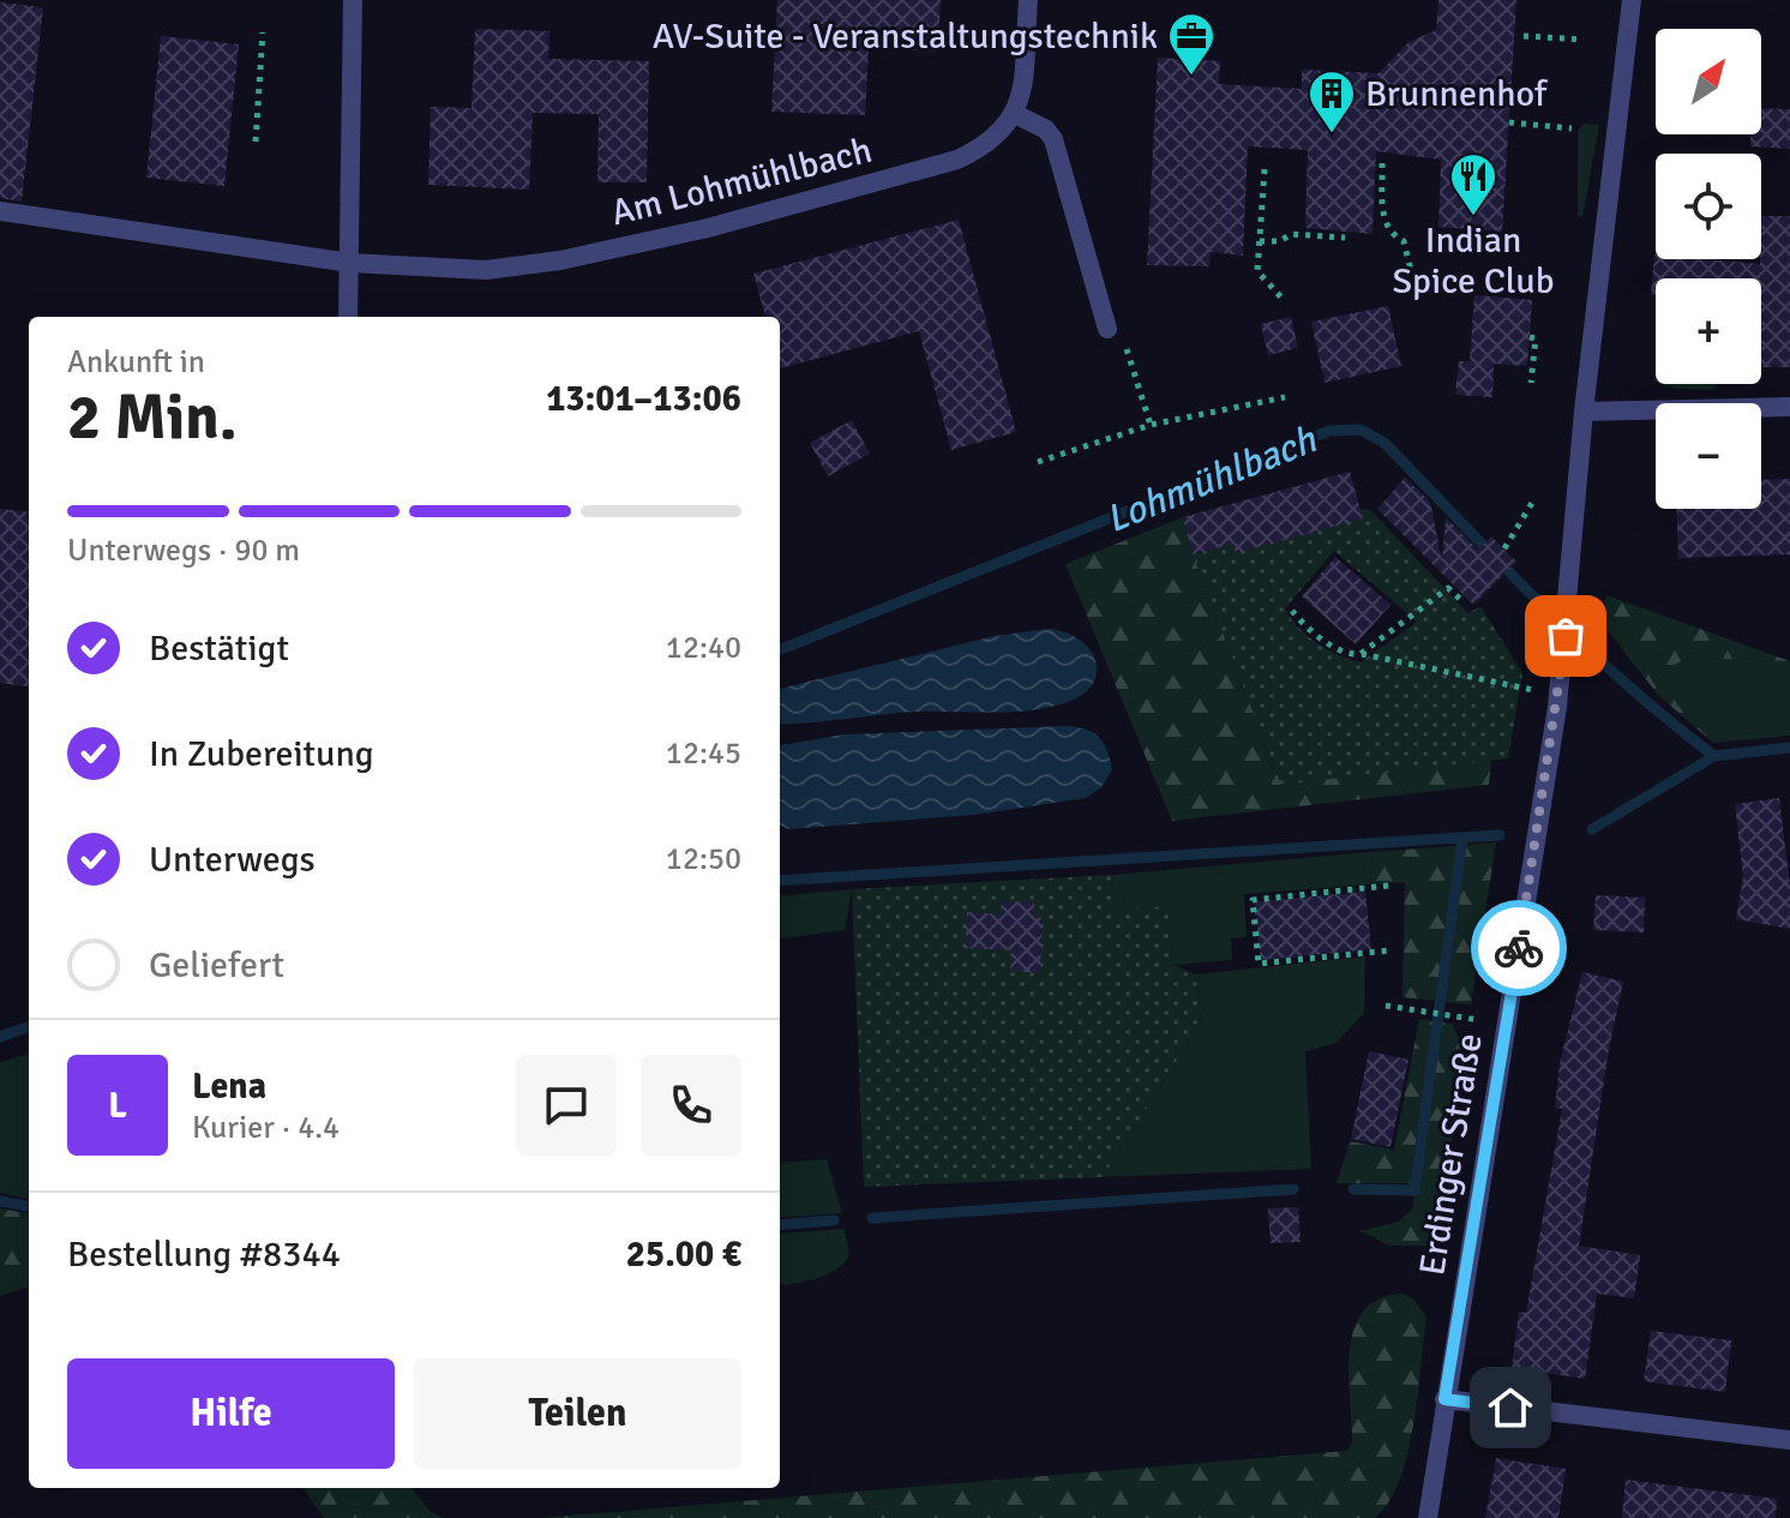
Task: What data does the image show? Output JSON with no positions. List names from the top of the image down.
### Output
{
  "streets": {
    "street": ["Am Lohmühlbach", "Erdinger Straße"]
  },
  "water": ["Lohmühlbach"],
  "places": {
    "office": ["AV-Suite - Veranstaltungstechnik"],
    "building": ["Brunnenhof"],
    "restaurant": ["Indian Spice Club"]
  },
  "north": "top right",
  "page": {
    "map_buttons": ["+", "−"],
    "heading": ["2 Min.", "Ankunft in", "13:01–13:06"],
    "panel": [
      "Lena",
      "Kurier · 4.4",
      "Bestellung #8344",
      "25.00 €"
    ],
    "bar": "Unterwegs · 90 m",
    "list": [
      ["Bestätigt", "12:40"],
      ["In Zubereitung", "12:45"],
      ["Unterwegs", "12:50"],
      "Geliefert"
    ],
    "round": "L",
    "buttons": ["Hilfe", "Teilen"]
  }
}
